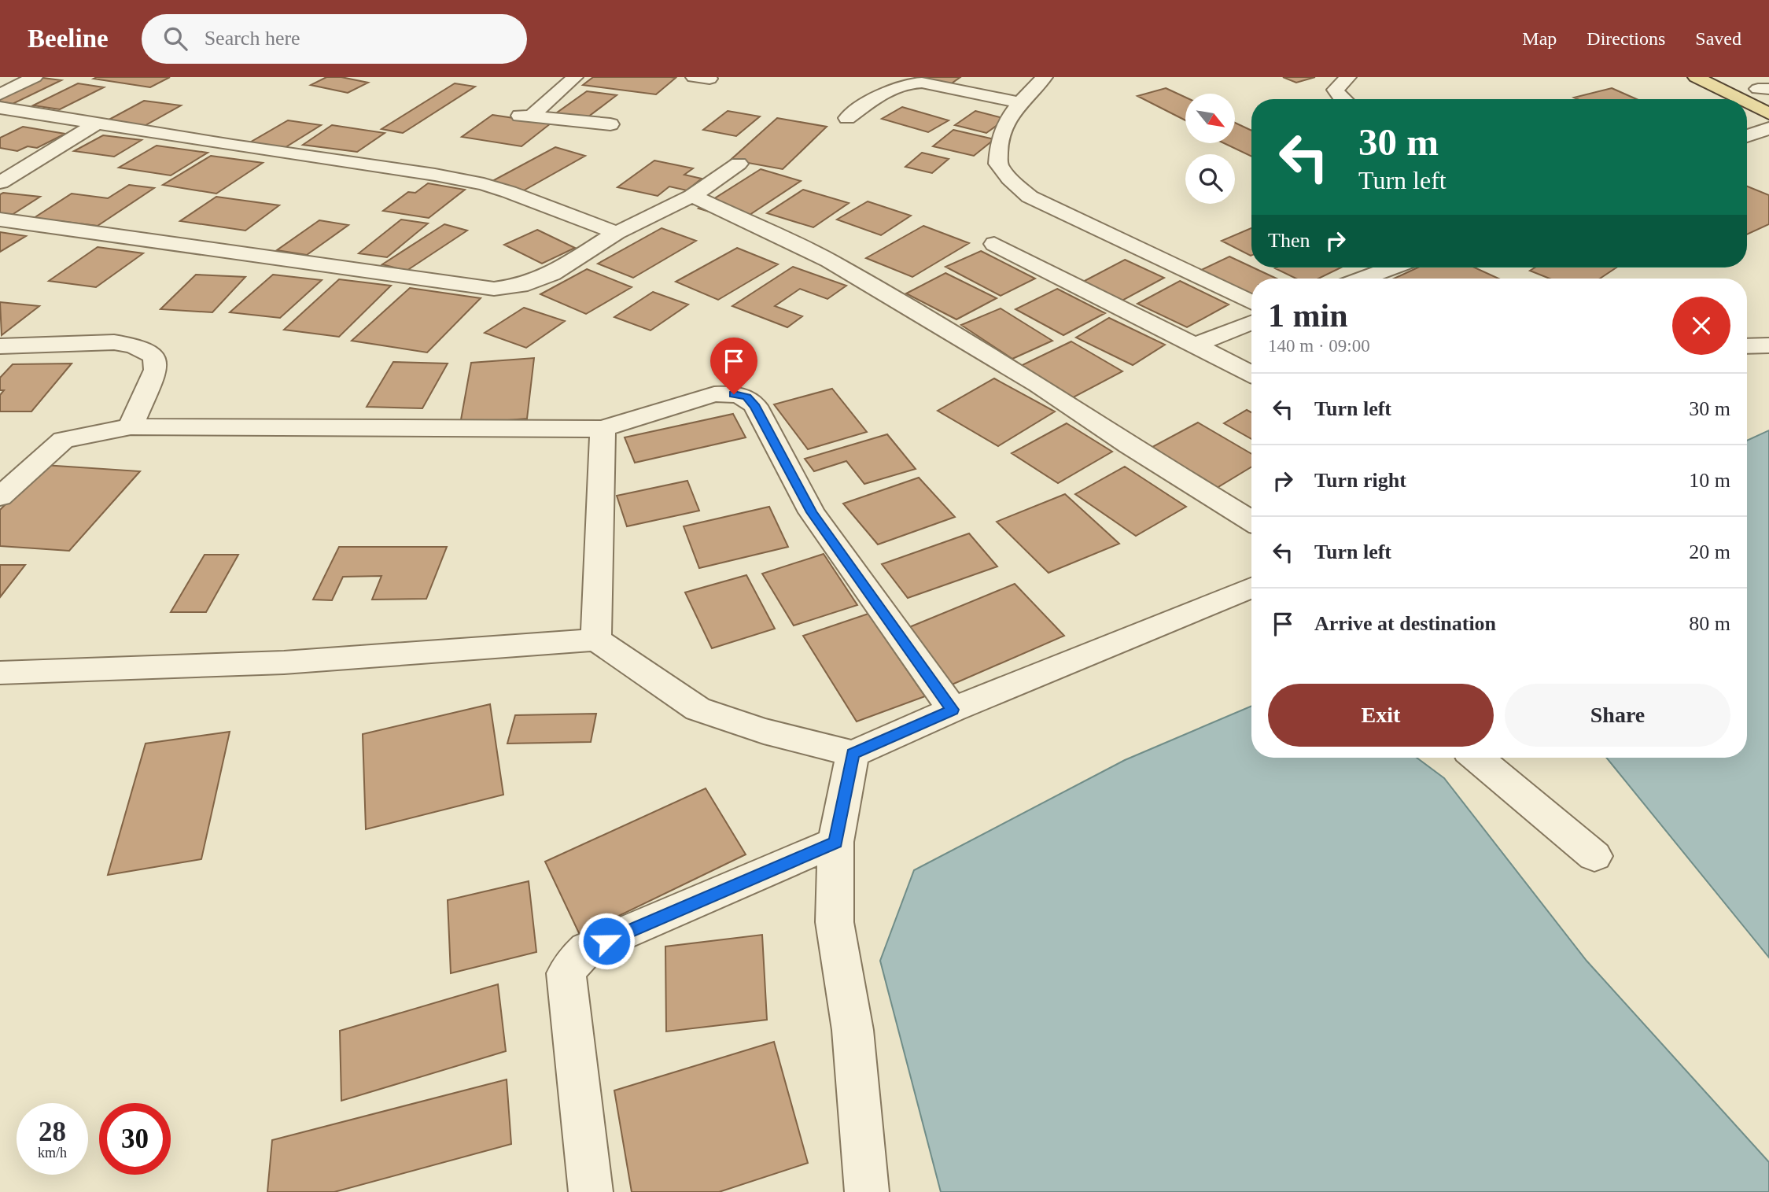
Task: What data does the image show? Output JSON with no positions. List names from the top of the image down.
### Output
{
  "north": "bottom right",
  "page": {
    "header": "Beeline",
    "search": "Search here",
    "nav": ["Map", "Directions", "Saved"],
    "turn": ["30 m", "Turn left"],
    "then": "Then",
    "heading": ["1 min", "140 m · 09:00"],
    "list": [
      {
        "name": "Turn left",
        "value": "30 m"
      },
      {
        "name": "Turn right",
        "value": "10 m"
      },
      {
        "name": "Turn left",
        "value": "20 m"
      },
      {
        "name": "Arrive at destination",
        "value": "80 m"
      }
    ],
    "buttons": ["Exit", "Share"],
    "speed": "28 km/h",
    "limit": "30"
  }
}
